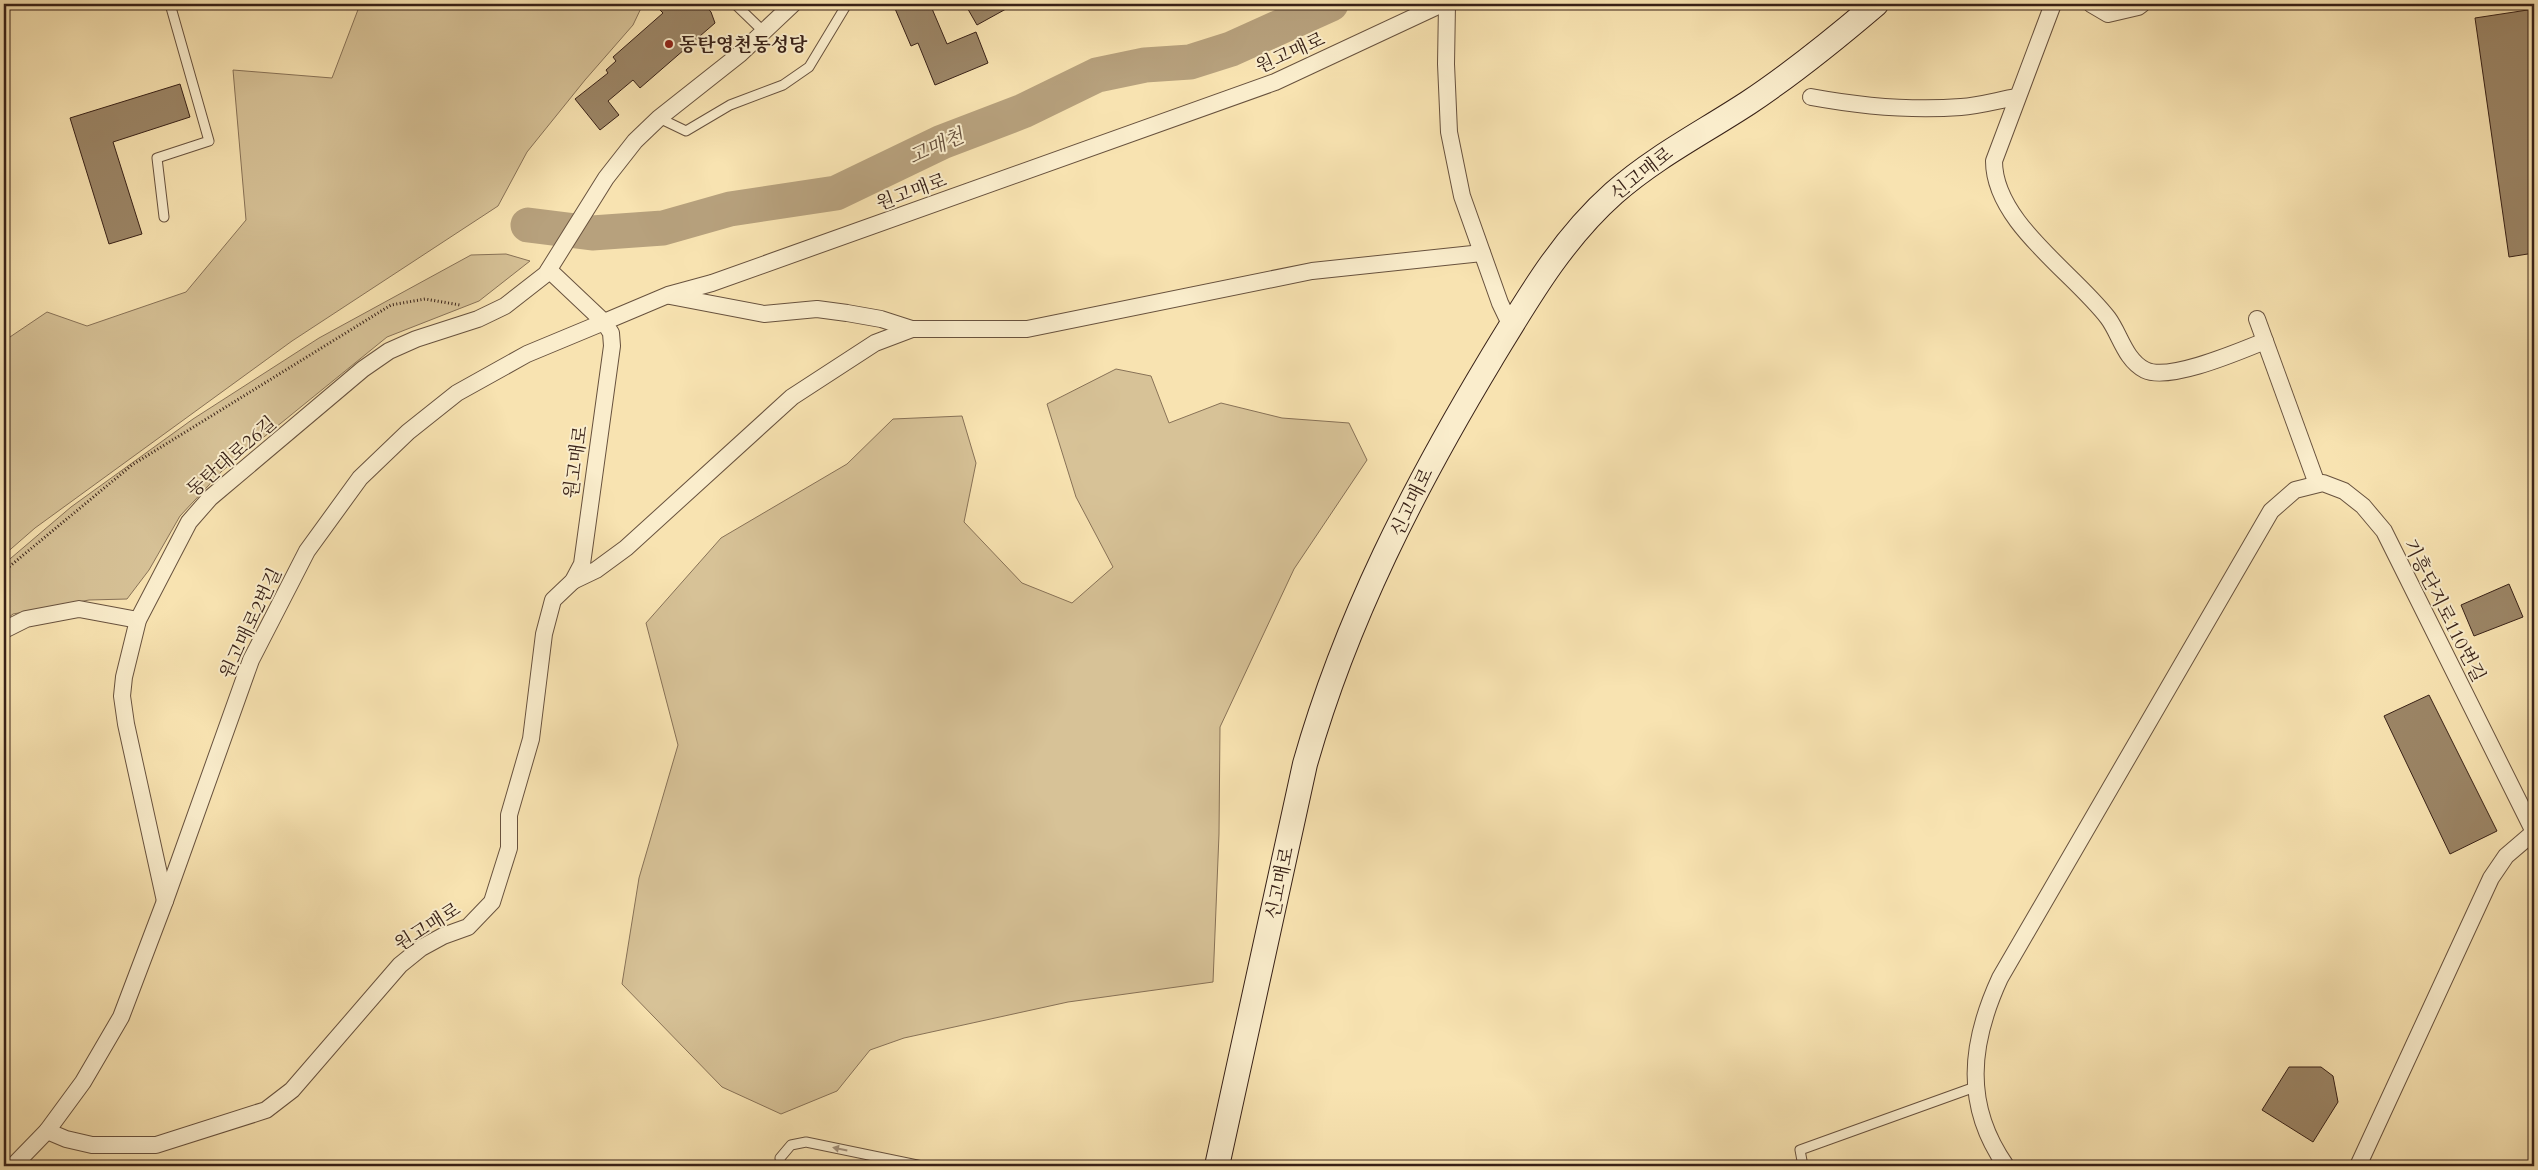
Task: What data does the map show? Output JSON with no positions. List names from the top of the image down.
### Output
{
  "streets": {
    "street": [
      "원고매로",
      "신고매로",
      "동탄대로26길",
      "기흥단지로110번길",
      "원고매로2번길"
    ]
  },
  "crossings": [
    ["원고매로", "원고매로2번길"],
    ["동탄대로26길", "원고매로2번길"]
  ],
  "water": ["고매천"],
  "places": ["동탄영천동성당"]
}
